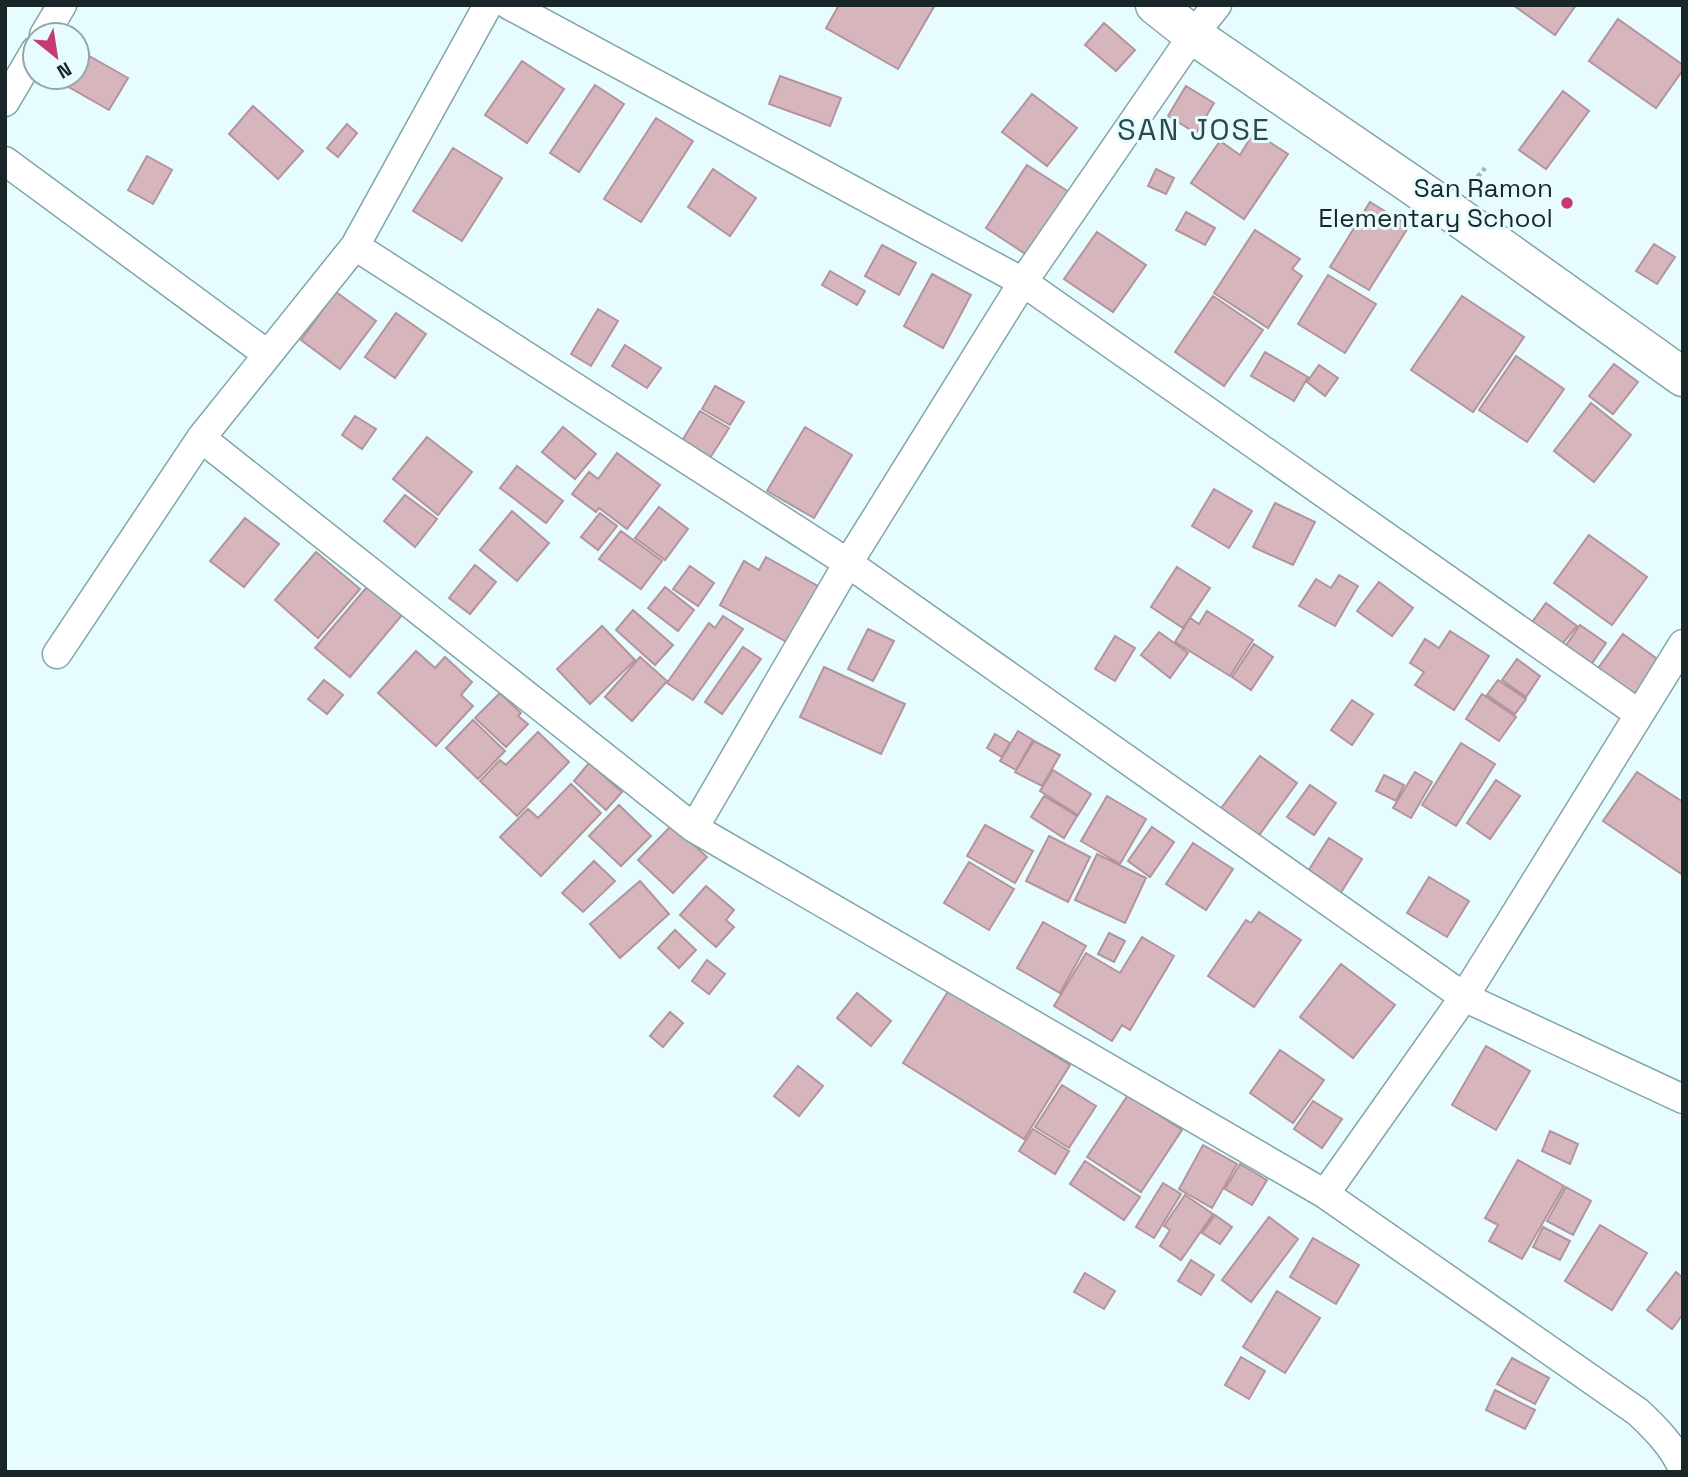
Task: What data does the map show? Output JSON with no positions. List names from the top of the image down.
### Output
{
  "districts": ["SAN JOSE"],
  "places": ["San Ramon Elementary School"],
  "north": "bottom right"
}
